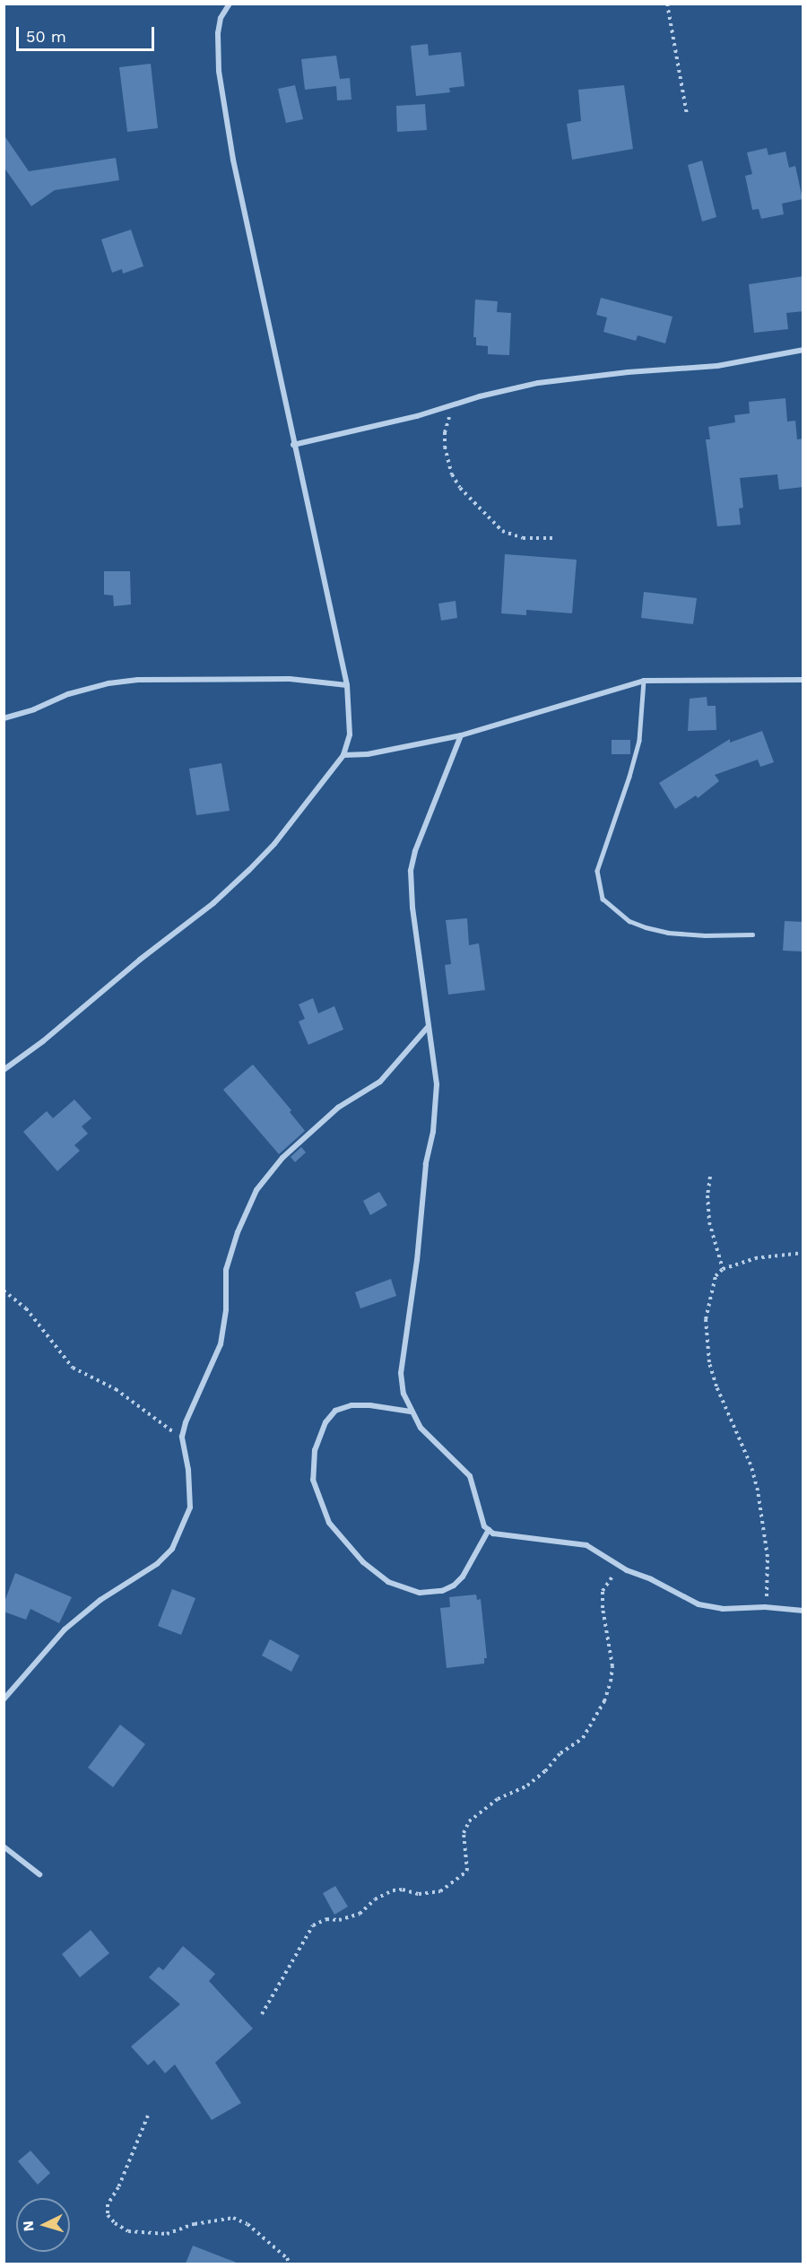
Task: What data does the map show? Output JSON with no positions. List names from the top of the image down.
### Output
{
  "scale_bar": "50 m",
  "north": "left"
}
